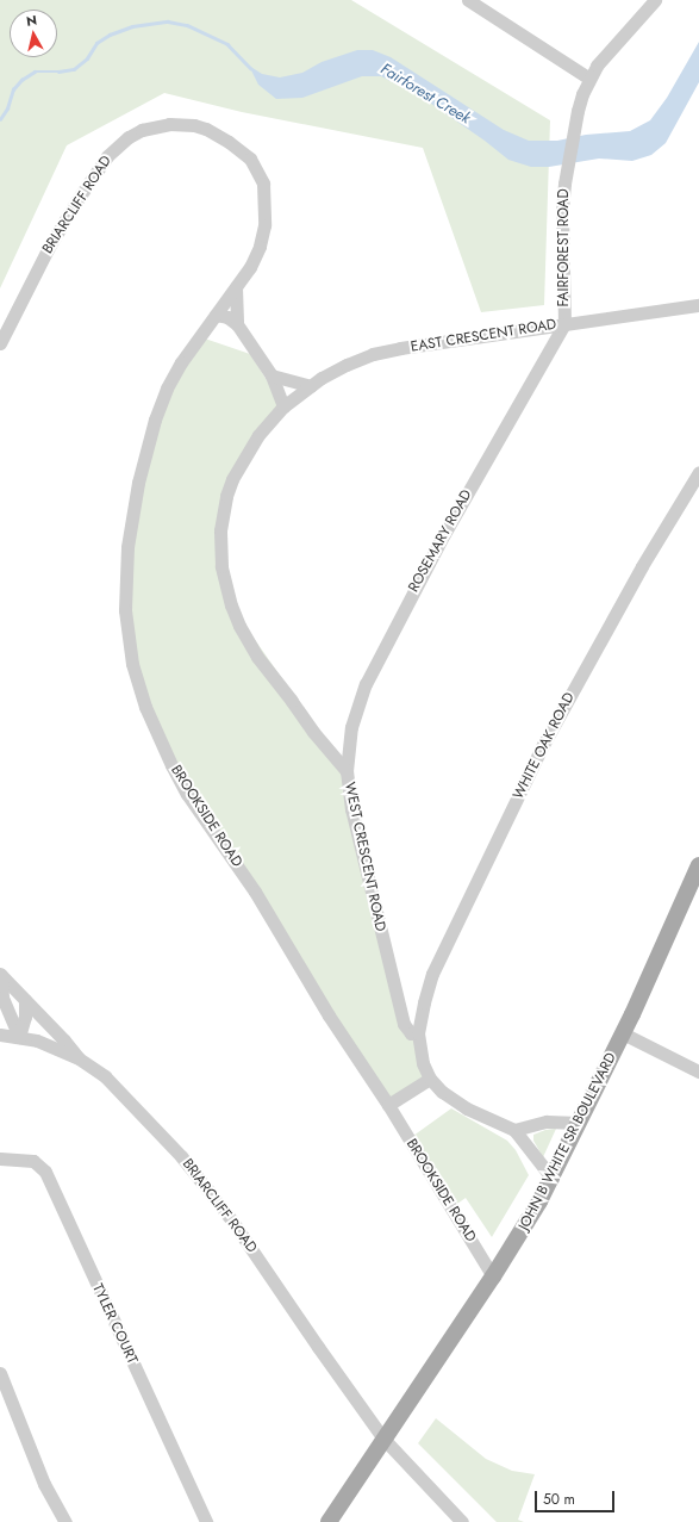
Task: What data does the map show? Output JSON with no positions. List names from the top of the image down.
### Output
{
  "streets": {
    "main road": ["JOHN B WHITE SR BOULEVARD"],
    "street": [
      "BRIARCLIFF ROAD",
      "FAIRFOREST ROAD",
      "EAST CRESCENT ROAD",
      "ROSEMARY ROAD",
      "WHITE OAK ROAD",
      "BROOKSIDE ROAD",
      "WEST CRESCENT ROAD",
      "TYLER COURT"
    ]
  },
  "crossings": [
    ["BRIARCLIFF ROAD", "BROOKSIDE ROAD"],
    ["BRIARCLIFF ROAD", "JOHN B WHITE SR BOULEVARD"],
    ["FAIRFOREST ROAD", "EAST CRESCENT ROAD"],
    ["FAIRFOREST ROAD", "ROSEMARY ROAD"],
    ["EAST CRESCENT ROAD", "ROSEMARY ROAD"],
    ["EAST CRESCENT ROAD", "WEST CRESCENT ROAD"],
    ["ROSEMARY ROAD", "WEST CRESCENT ROAD"],
    ["WHITE OAK ROAD", "WEST CRESCENT ROAD"],
    ["BROOKSIDE ROAD", "JOHN B WHITE SR BOULEVARD"]
  ],
  "water": ["Fairforest Creek"],
  "scale_bar": "50 m",
  "north": "top"
}
